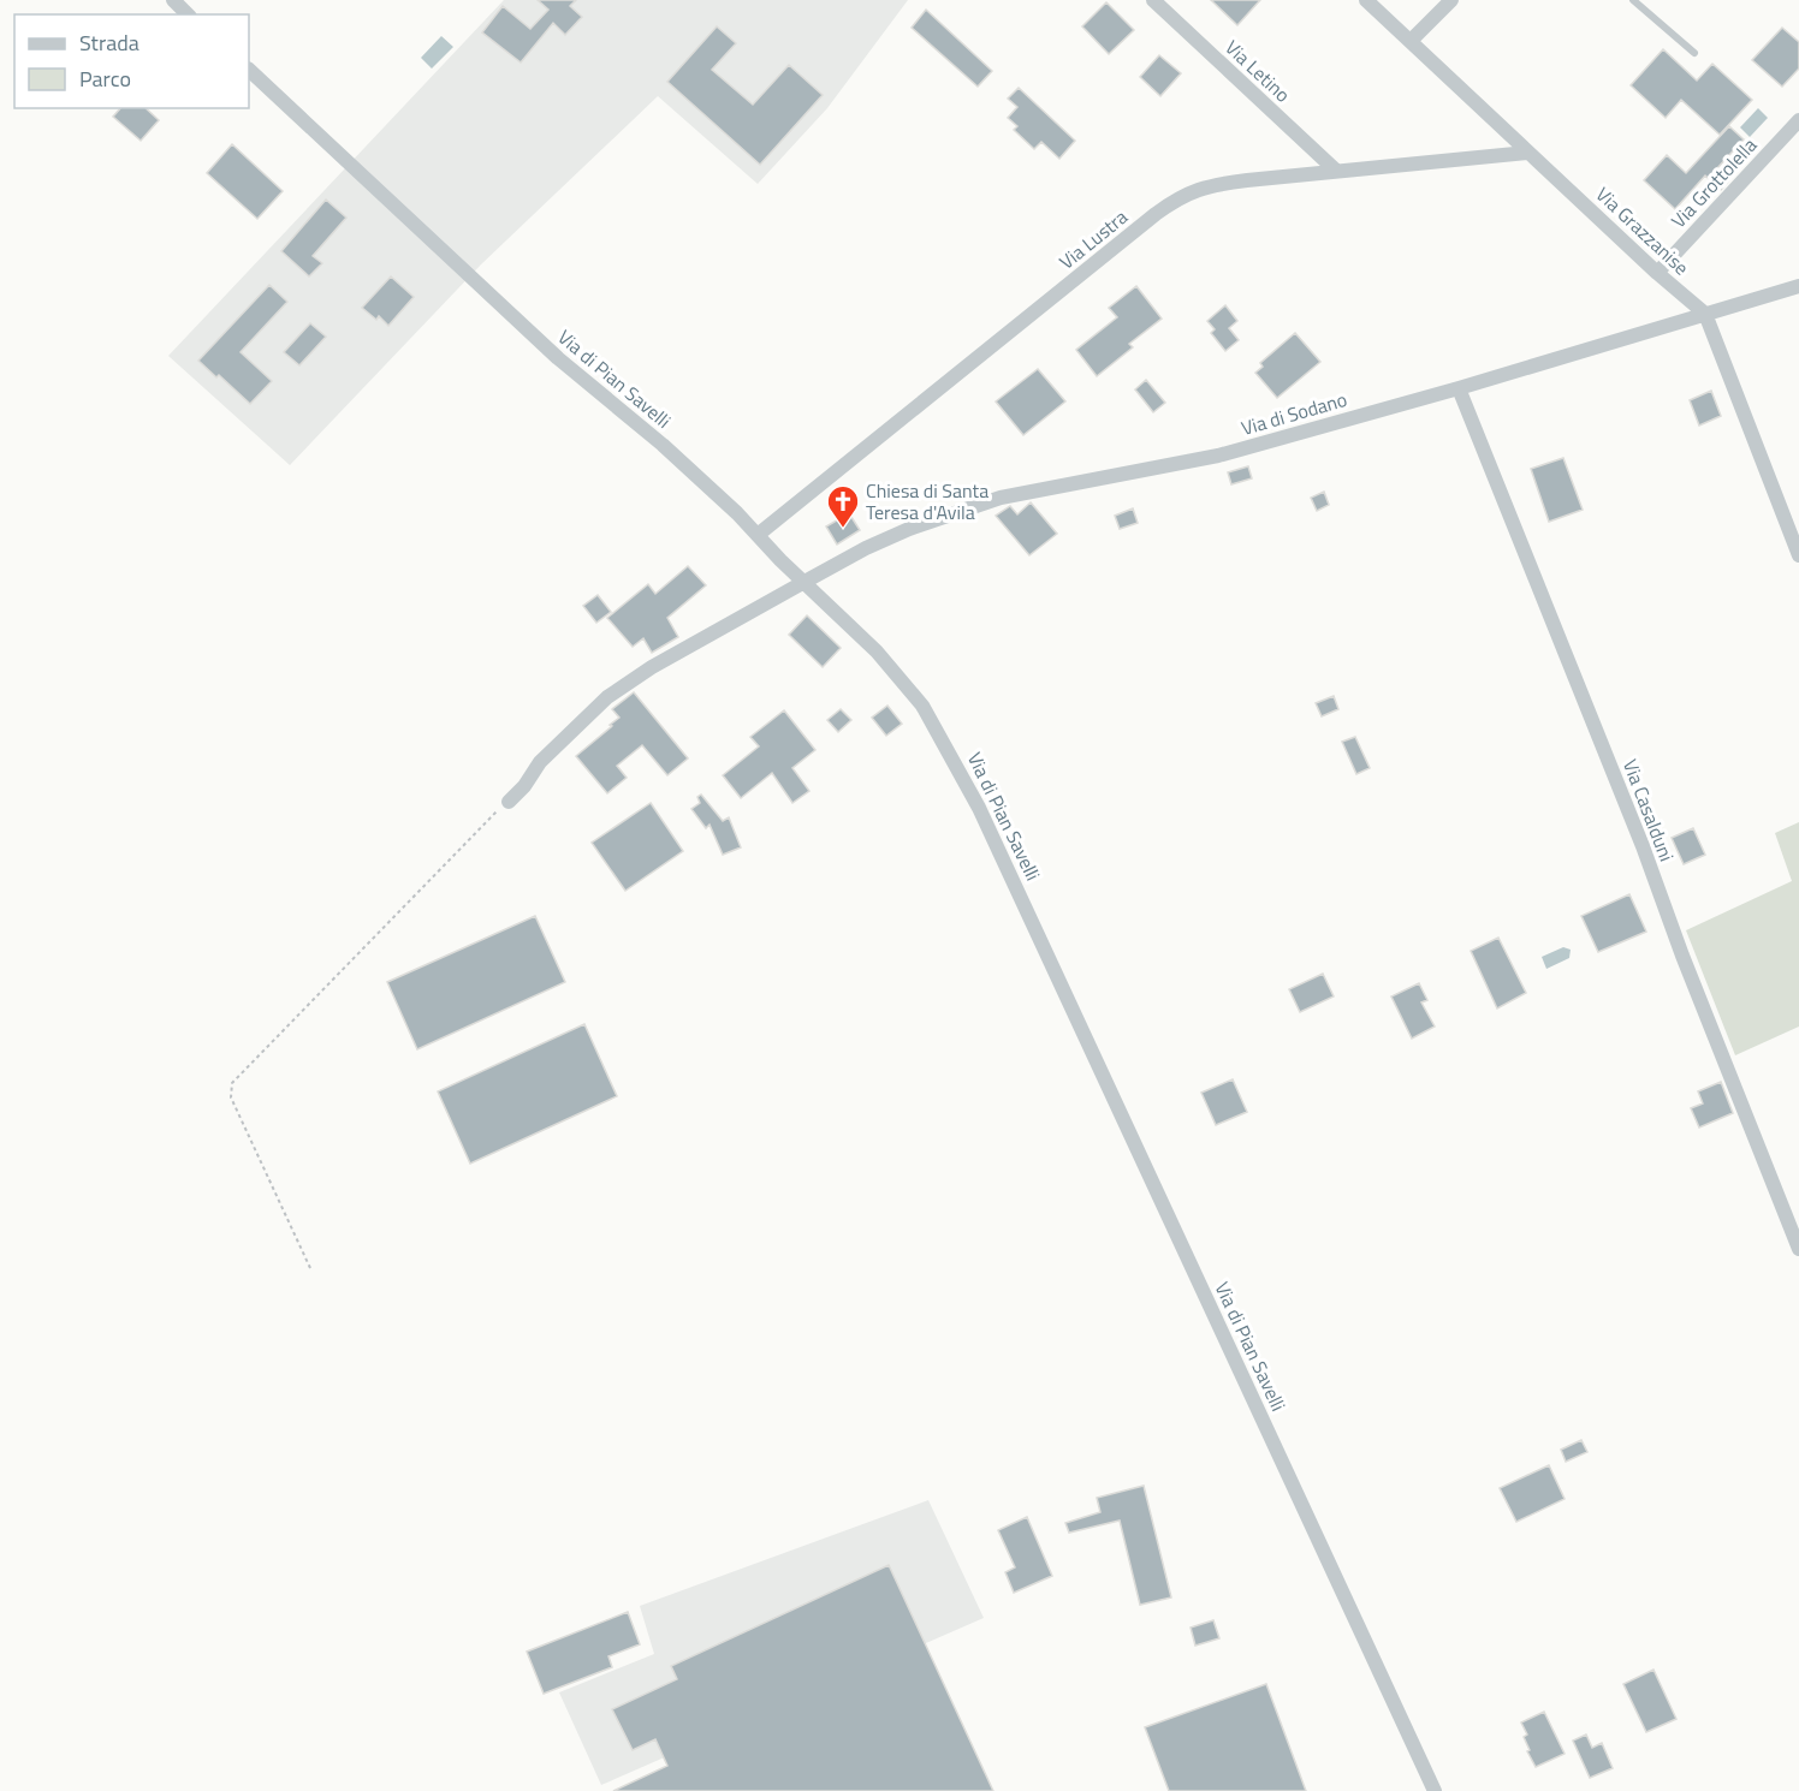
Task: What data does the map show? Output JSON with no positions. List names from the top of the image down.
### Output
{
  "streets": {
    "street": [
      "Via Letino",
      "Via Grottolella",
      "Via Grazzanise",
      "Via Lustra",
      "Via di Pian Savelli",
      "Via di Sodano",
      "Via Casalduni"
    ]
  },
  "crossings": [
    ["Via Letino", "Via Lustra"],
    ["Via Grottolella", "Via Grazzanise"],
    ["Via Grazzanise", "Via Lustra"],
    ["Via Grazzanise", "Via di Sodano"],
    ["Via Lustra", "Via di Pian Savelli"],
    ["Via di Pian Savelli", "Via di Sodano"],
    ["Via di Sodano", "Via Casalduni"]
  ],
  "places": {
    "church": ["Chiesa di Santa Teresa d'Avila"]
  },
  "legend": ["Strada", "Parco"]
}
